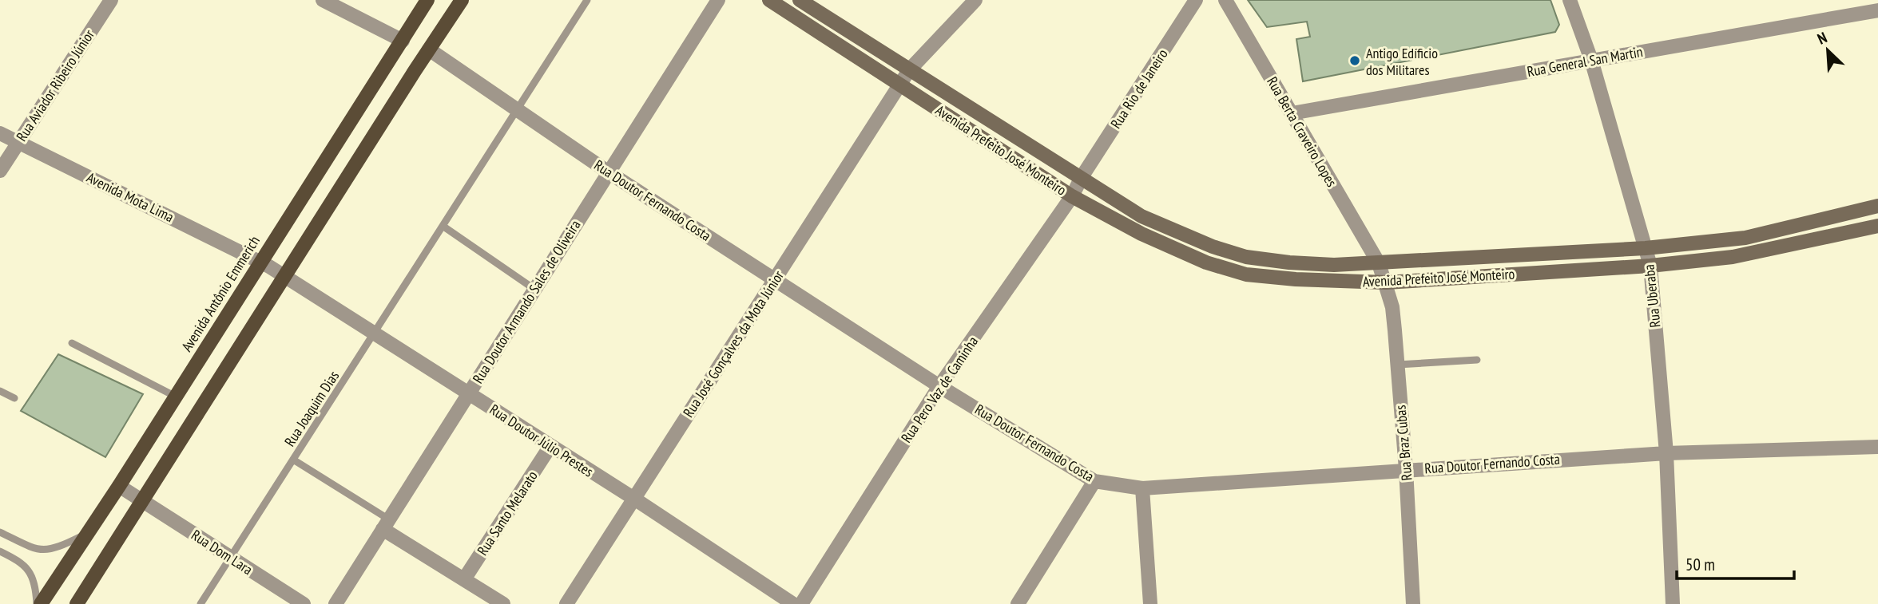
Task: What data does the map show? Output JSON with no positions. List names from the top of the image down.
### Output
{
  "streets": {
    "main road": ["Avenida Prefeito José Monteiro", "Avenida Antônio Emmerich"],
    "street": [
      "Rua General San Martin",
      "Rua Aviador Ribeiro Júnior",
      "Rua Rio de Janeiro",
      "Rua Berta Craveiro Lopes",
      "Avenida Mota Lima",
      "Rua Doutor Fernando Costa",
      "Rua Uberaba",
      "Rua Doutor Armando Sales de Oliveira",
      "Rua José Gonçalves da Mota Júnior",
      "Rua Pero Vaz de Caminha",
      "Rua Doutor Júlio Prestes",
      "Rua Braz Cubas",
      "Rua Santo Melarato",
      "Rua Dom Lara"
    ],
    "lane": ["Rua Joaquim Dias"]
  },
  "crossings": [
    ["Rua General San Martin", "Rua Berta Craveiro Lopes"],
    ["Rua General San Martin", "Rua Uberaba"],
    ["Rua Aviador Ribeiro Júnior", "Avenida Mota Lima"],
    ["Rua Rio de Janeiro", "Avenida Prefeito José Monteiro"],
    ["Rua Rio de Janeiro", "Rua Pero Vaz de Caminha"],
    ["Rua Berta Craveiro Lopes", "Avenida Prefeito José Monteiro"],
    ["Rua Berta Craveiro Lopes", "Rua Braz Cubas"],
    ["Avenida Prefeito José Monteiro", "Rua Uberaba"],
    ["Avenida Prefeito José Monteiro", "Rua José Gonçalves da Mota Júnior"],
    ["Avenida Prefeito José Monteiro", "Rua Pero Vaz de Caminha"],
    ["Avenida Prefeito José Monteiro", "Rua Braz Cubas"],
    ["Avenida Mota Lima", "Avenida Antônio Emmerich"],
    ["Avenida Mota Lima", "Rua Doutor Júlio Prestes"],
    ["Rua Doutor Fernando Costa", "Rua Uberaba"],
    ["Rua Doutor Fernando Costa", "Rua Doutor Armando Sales de Oliveira"],
    ["Rua Doutor Fernando Costa", "Rua José Gonçalves da Mota Júnior"],
    ["Rua Doutor Fernando Costa", "Rua Pero Vaz de Caminha"],
    ["Rua Doutor Fernando Costa", "Rua Joaquim Dias"],
    ["Rua Doutor Fernando Costa", "Rua Braz Cubas"],
    ["Avenida Antônio Emmerich", "Rua Doutor Júlio Prestes"],
    ["Avenida Antônio Emmerich", "Rua Dom Lara"],
    ["Rua Doutor Armando Sales de Oliveira", "Rua Doutor Júlio Prestes"],
    ["Rua José Gonçalves da Mota Júnior", "Rua Doutor Júlio Prestes"],
    ["Rua Joaquim Dias", "Rua Doutor Júlio Prestes"],
    ["Rua Joaquim Dias", "Rua Dom Lara"],
    ["Rua Doutor Júlio Prestes", "Rua Santo Melarato"]
  ],
  "places": ["Antigo Edíficio dos Militares"],
  "scale_bar": "50 m",
  "north": "top left"
}
